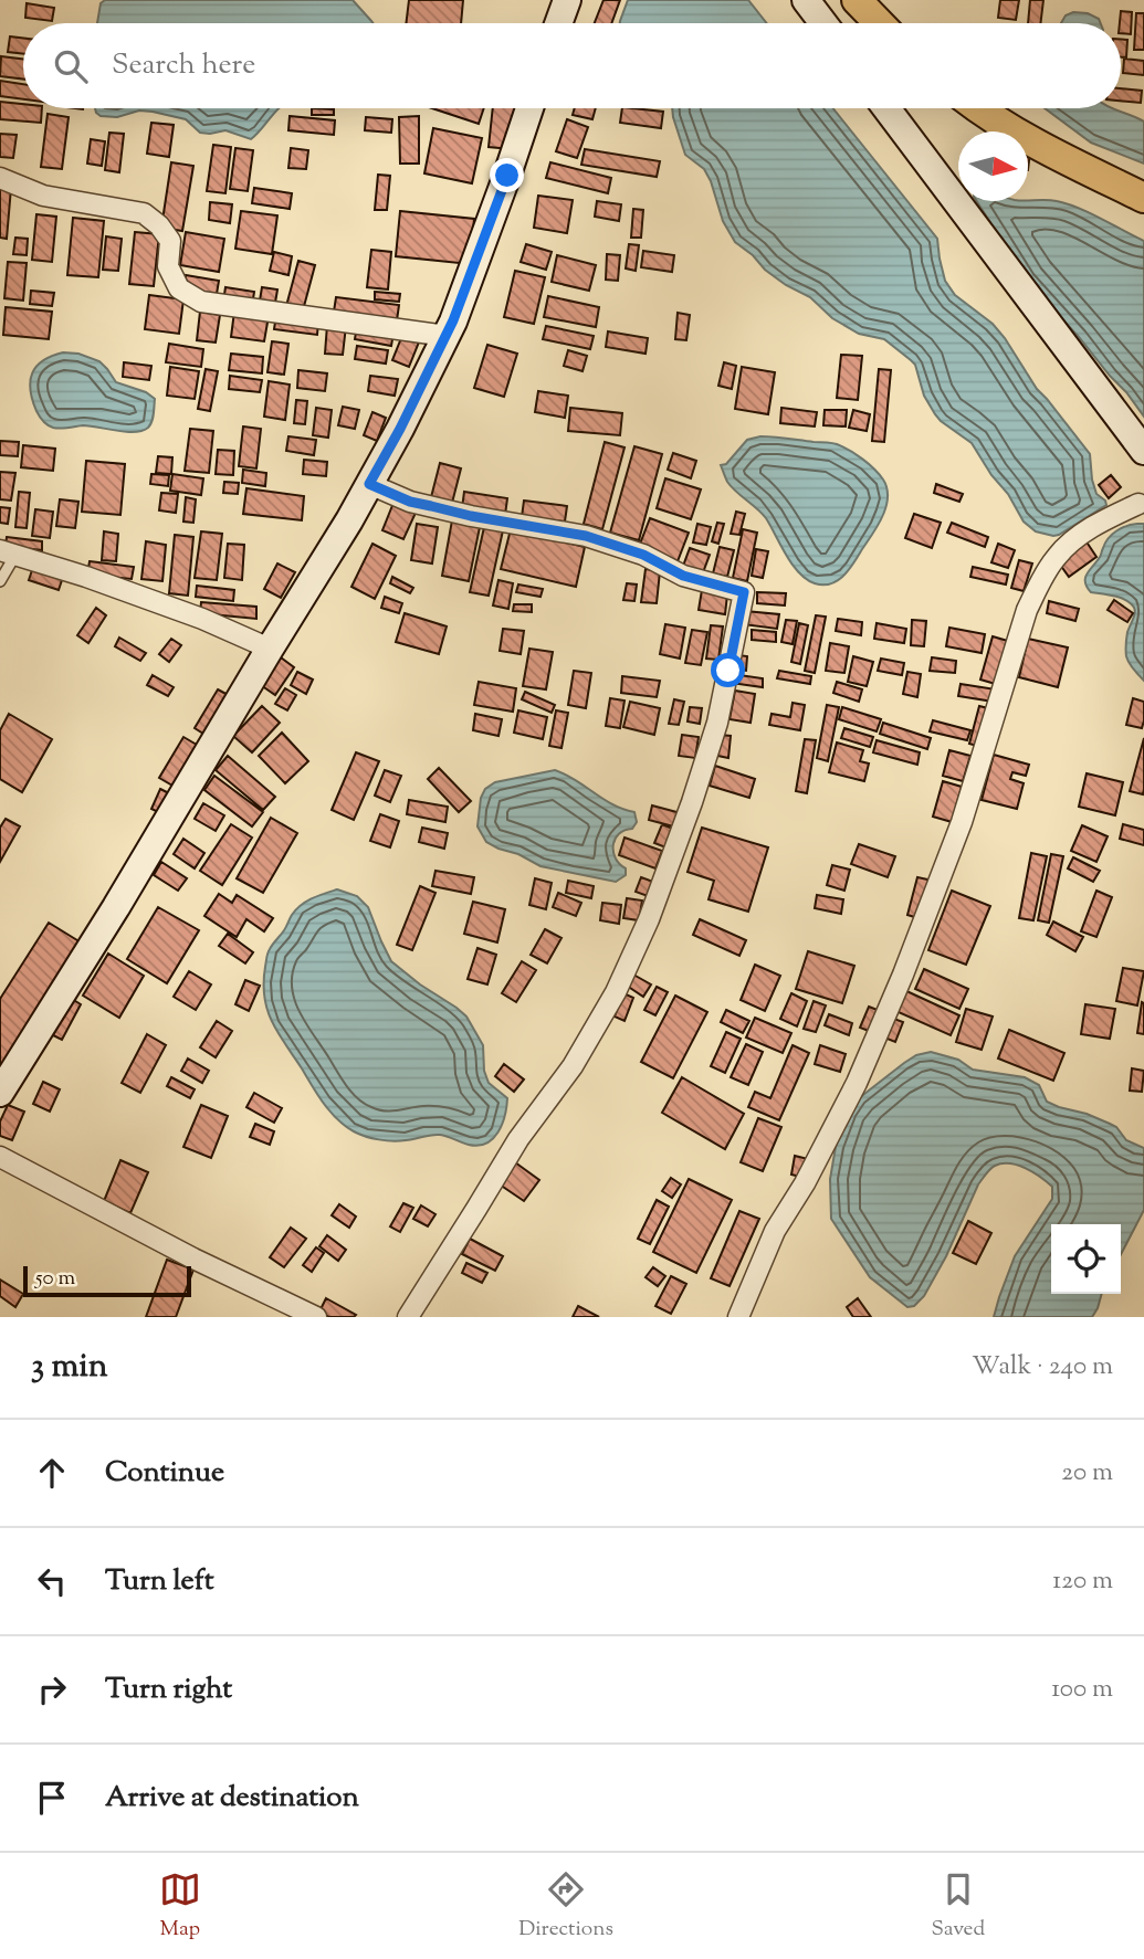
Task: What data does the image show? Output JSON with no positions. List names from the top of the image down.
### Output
{
  "scale_bar": "50 m",
  "north": "right",
  "page": {
    "search": "Search here",
    "scale": "50 m",
    "heading": ["3 min", "Walk · 240 m"],
    "list": [
      ["Continue", "20 m"],
      ["Turn left", "120 m"],
      ["Turn right", "100 m"],
      "Arrive at destination"
    ],
    "nav": ["Map", "Directions", "Saved"]
  }
}
